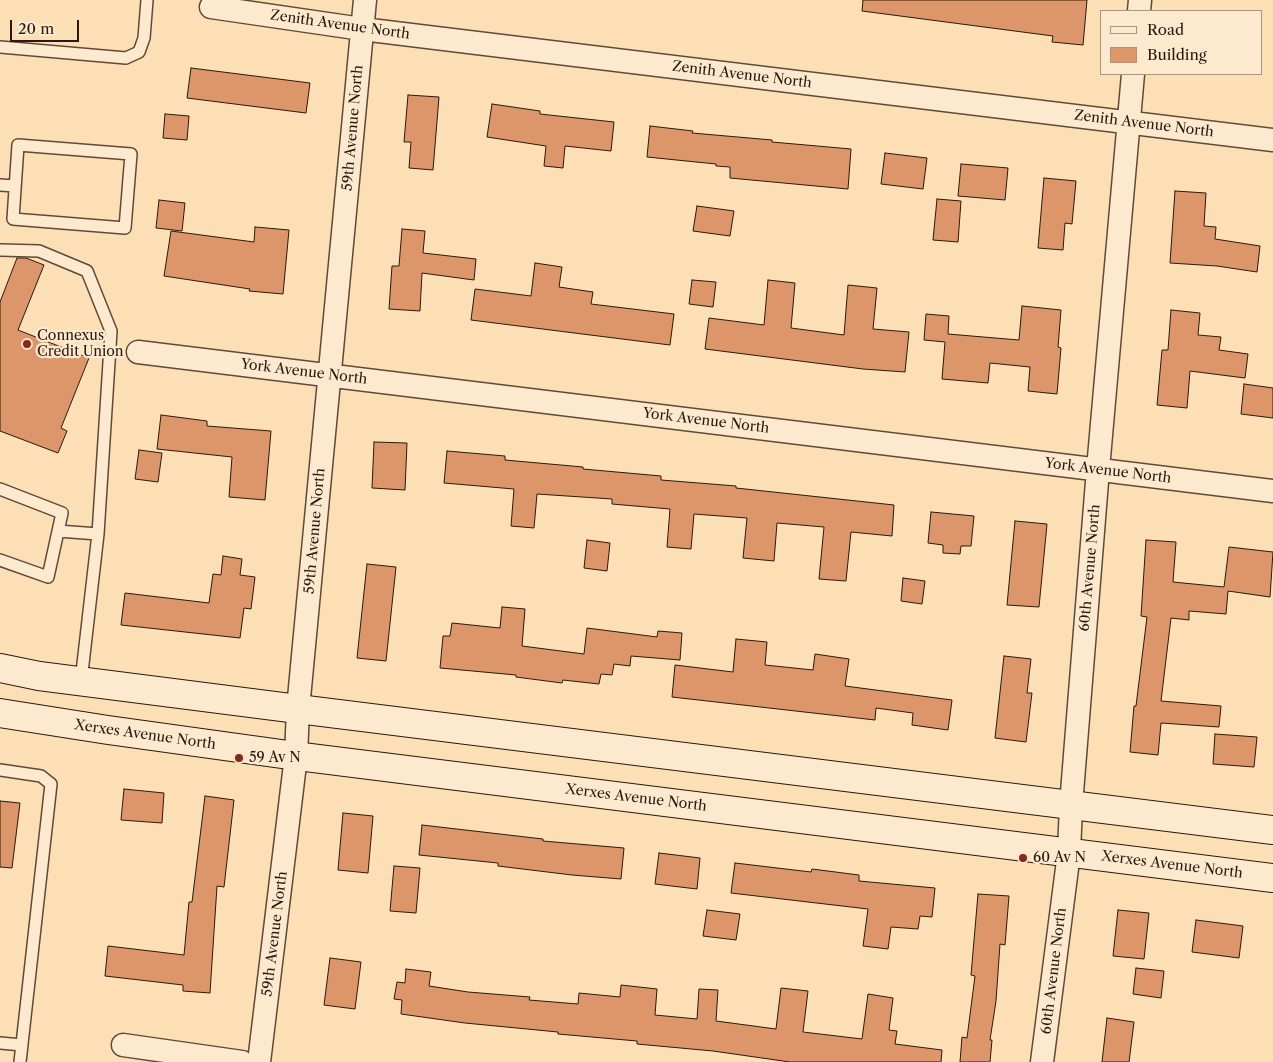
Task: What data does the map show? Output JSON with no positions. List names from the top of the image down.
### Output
{
  "streets": {
    "street": [
      "Zenith Avenue North",
      "59th Avenue North",
      "York Avenue North",
      "60th Avenue North",
      "Xerxes Avenue North"
    ]
  },
  "crossings": [
    ["Zenith Avenue North", "59th Avenue North"],
    ["Zenith Avenue North", "60th Avenue North"],
    ["59th Avenue North", "York Avenue North"],
    ["59th Avenue North", "Xerxes Avenue North"],
    ["York Avenue North", "60th Avenue North"],
    ["60th Avenue North", "Xerxes Avenue North"]
  ],
  "places": ["Connexus Credit Union", "59 Av N", "60 Av N"],
  "legend": ["Road", "Building"],
  "scale_bar": "20 m"
}
